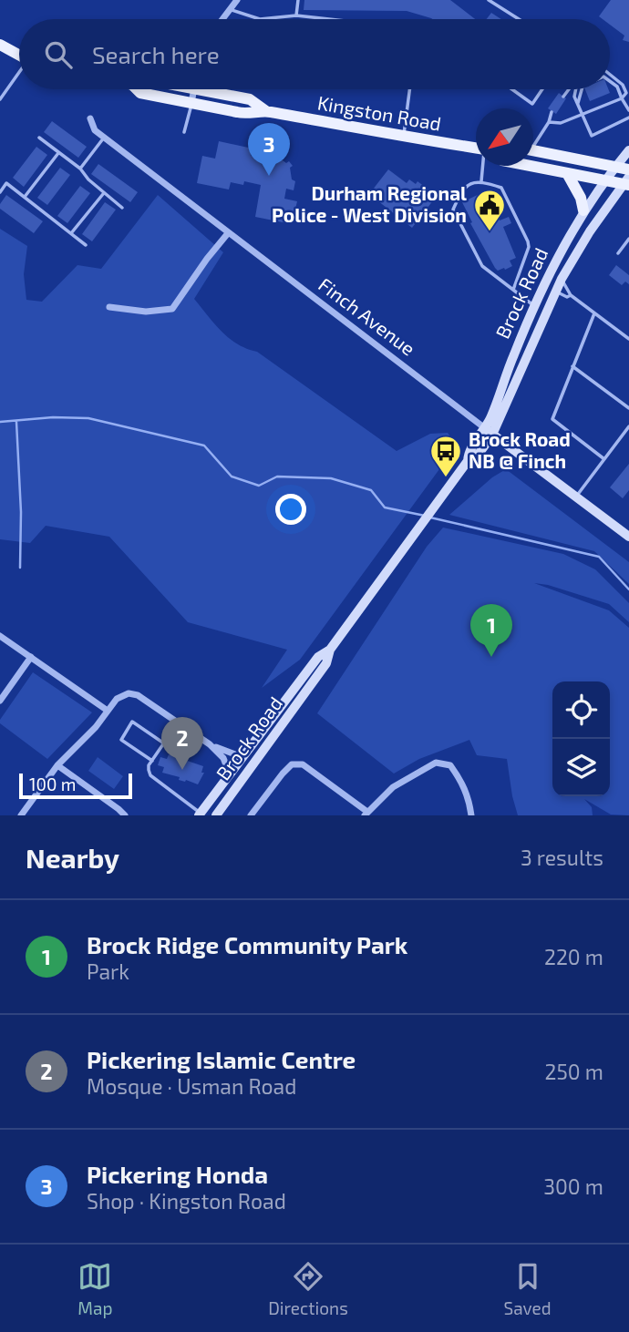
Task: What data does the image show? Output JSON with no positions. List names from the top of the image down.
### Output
{
  "streets": {
    "main road": ["Kingston Road", "Brock Road", "Finch Avenue"]
  },
  "crossings": [
    ["Brock Road", "Finch Avenue"]
  ],
  "places": {
    "public building": ["Durham Regional Police - West Division"],
    "bus stop": ["Brock Road NB @ Finch"]
  },
  "scale_bar": "100 m",
  "north": "bottom left",
  "page": {
    "search": "Search here",
    "pins": ["3", "1", "2"],
    "scale": "100 m",
    "heading": ["Nearby", "3 results"],
    "list": [
      {
        "mark": "1",
        "name": "Brock Ridge Community Park",
        "note": "Park",
        "value": "220 m"
      },
      {
        "mark": "2",
        "name": "Pickering Islamic Centre",
        "note": "Mosque · Usman Road",
        "value": "250 m"
      },
      {
        "mark": "3",
        "name": "Pickering Honda",
        "note": "Shop · Kingston Road",
        "value": "300 m"
      }
    ],
    "nav": ["Map", "Directions", "Saved"]
  }
}
